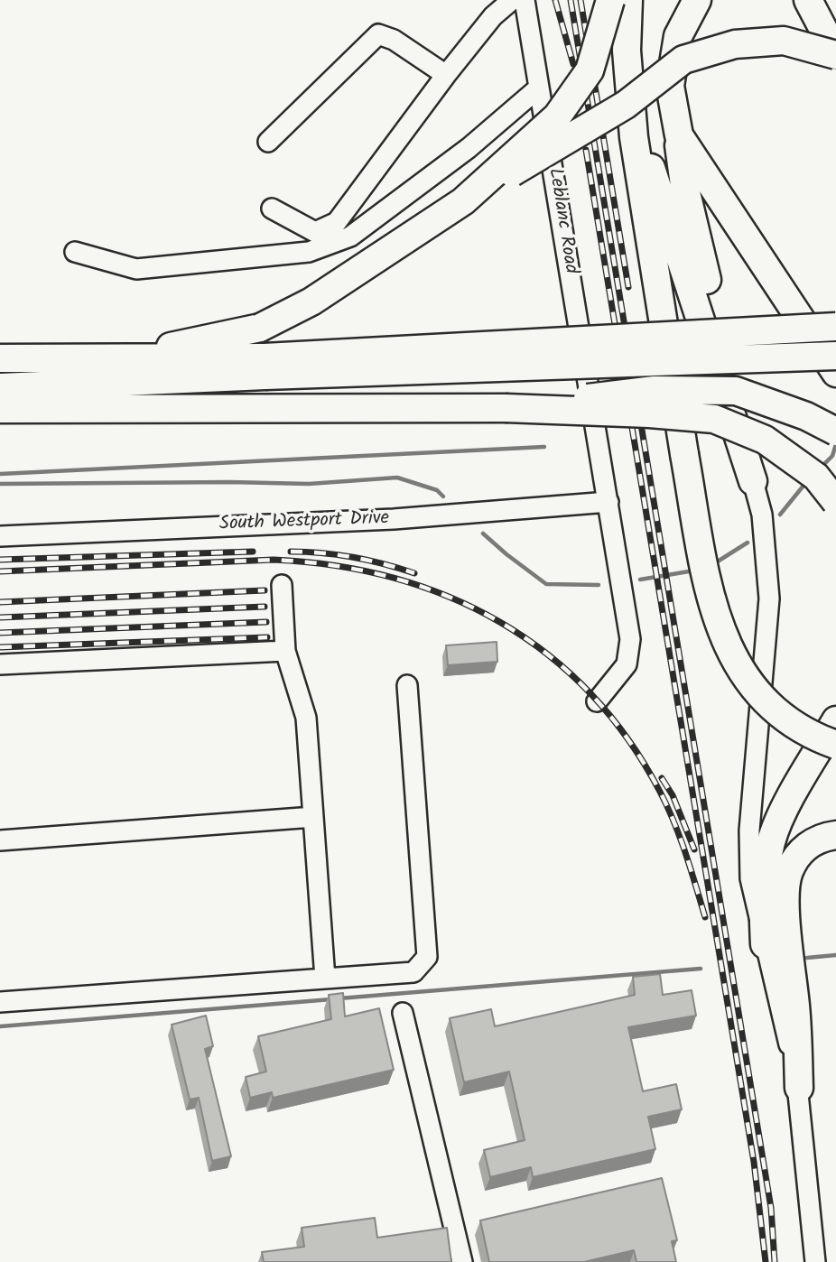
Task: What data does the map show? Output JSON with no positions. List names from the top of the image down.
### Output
{
  "streets": {
    "street": ["Leblanc Road", "South Westport Drive"]
  },
  "crossings": [
    ["Leblanc Road", "South Westport Drive"]
  ]
}
